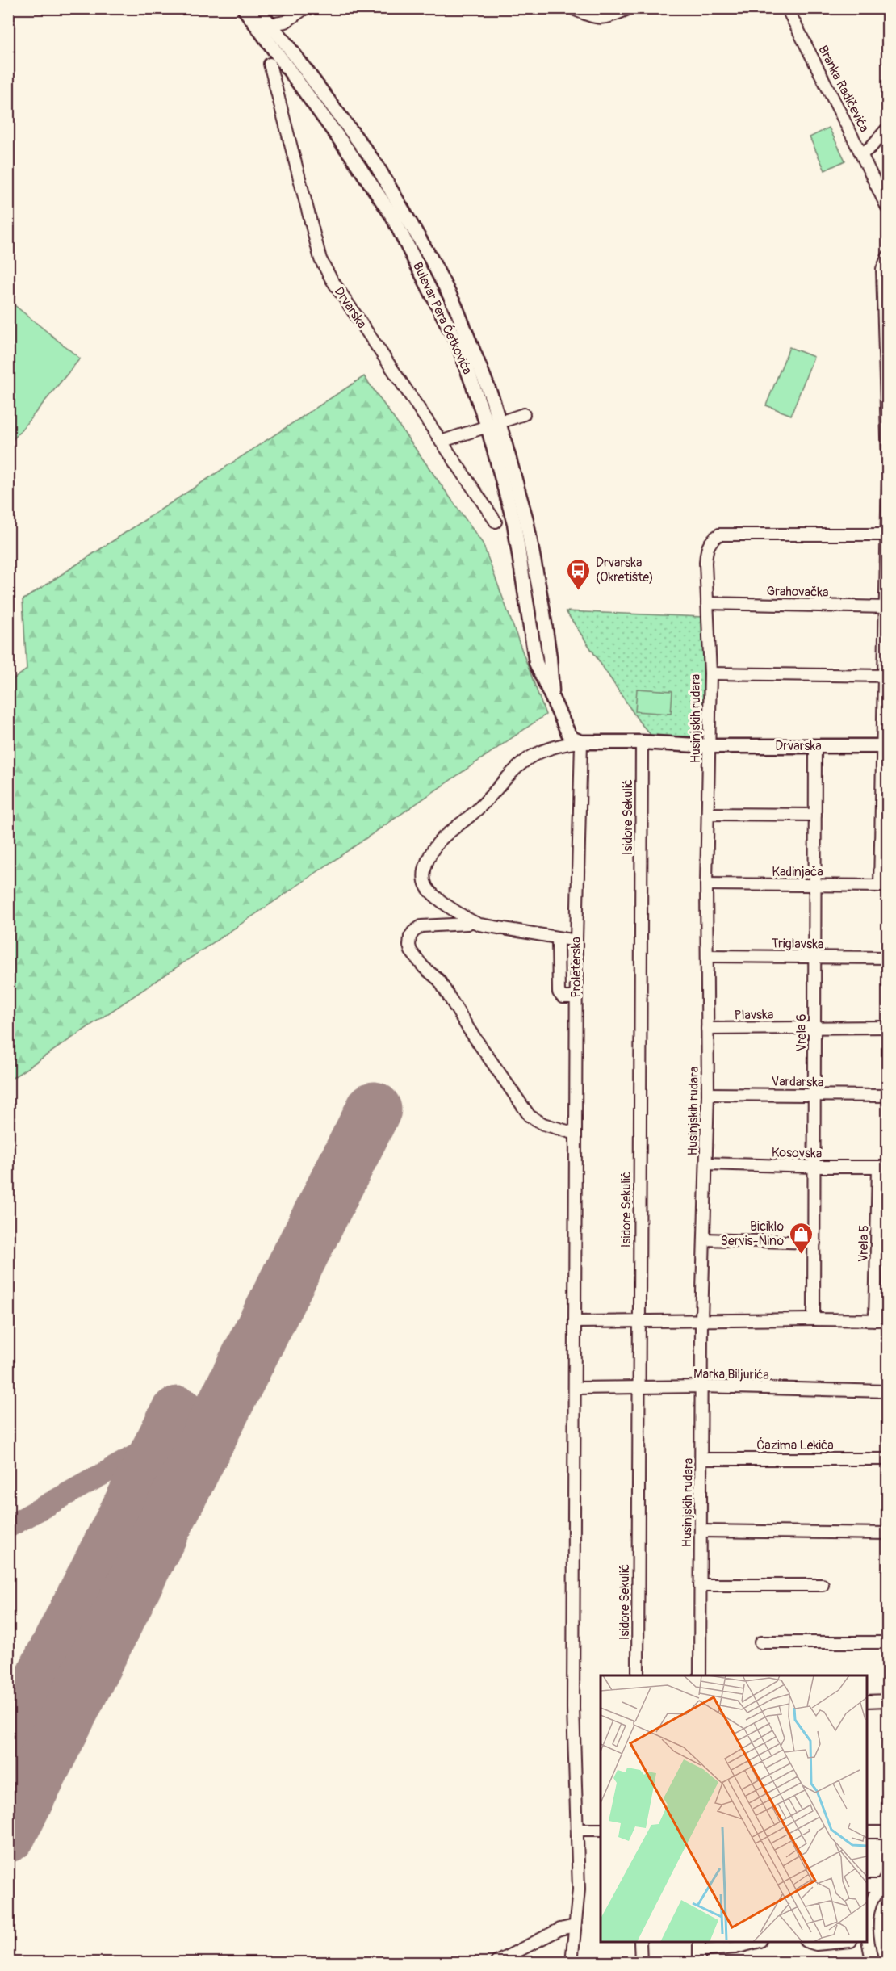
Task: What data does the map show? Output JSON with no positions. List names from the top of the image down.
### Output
{
  "streets": {
    "main road": ["Drvarska", "Bulevar Pera Ćetkovića"],
    "street": [
      "Branka Radičevića",
      "Grahovačka",
      "Husinjskih rudara",
      "Isidore Sekulić",
      "Kadinjača",
      "Triglavska",
      "Proleterska",
      "Plavska",
      "Vrela 6",
      "Vardarska",
      "Kosovska",
      "Vrela 5",
      "Marka Biljurića",
      "Ćazima Lekića"
    ]
  },
  "crossings": [
    ["Drvarska", "Husinjskih rudara"],
    ["Drvarska", "Vrela 6"],
    ["Bulevar Pera Ćetkovića", "Proleterska"],
    ["Grahovačka", "Husinjskih rudara"],
    ["Husinjskih rudara", "Kadinjača"],
    ["Husinjskih rudara", "Triglavska"],
    ["Husinjskih rudara", "Plavska"],
    ["Husinjskih rudara", "Vardarska"],
    ["Husinjskih rudara", "Kosovska"],
    ["Husinjskih rudara", "Marka Biljurića"],
    ["Husinjskih rudara", "Ćazima Lekića"],
    ["Isidore Sekulić", "Marka Biljurića"],
    ["Kadinjača", "Vrela 6"],
    ["Triglavska", "Vrela 6"],
    ["Proleterska", "Marka Biljurića"],
    ["Plavska", "Vrela 6"],
    ["Vrela 6", "Vardarska"],
    ["Vrela 6", "Kosovska"],
    ["Kosovska", "Vrela 5"]
  ],
  "places": {
    "bus stop": ["Drvarska (Okretište)"],
    "shop": ["Biciklo Servis-Nino"]
  }
}
